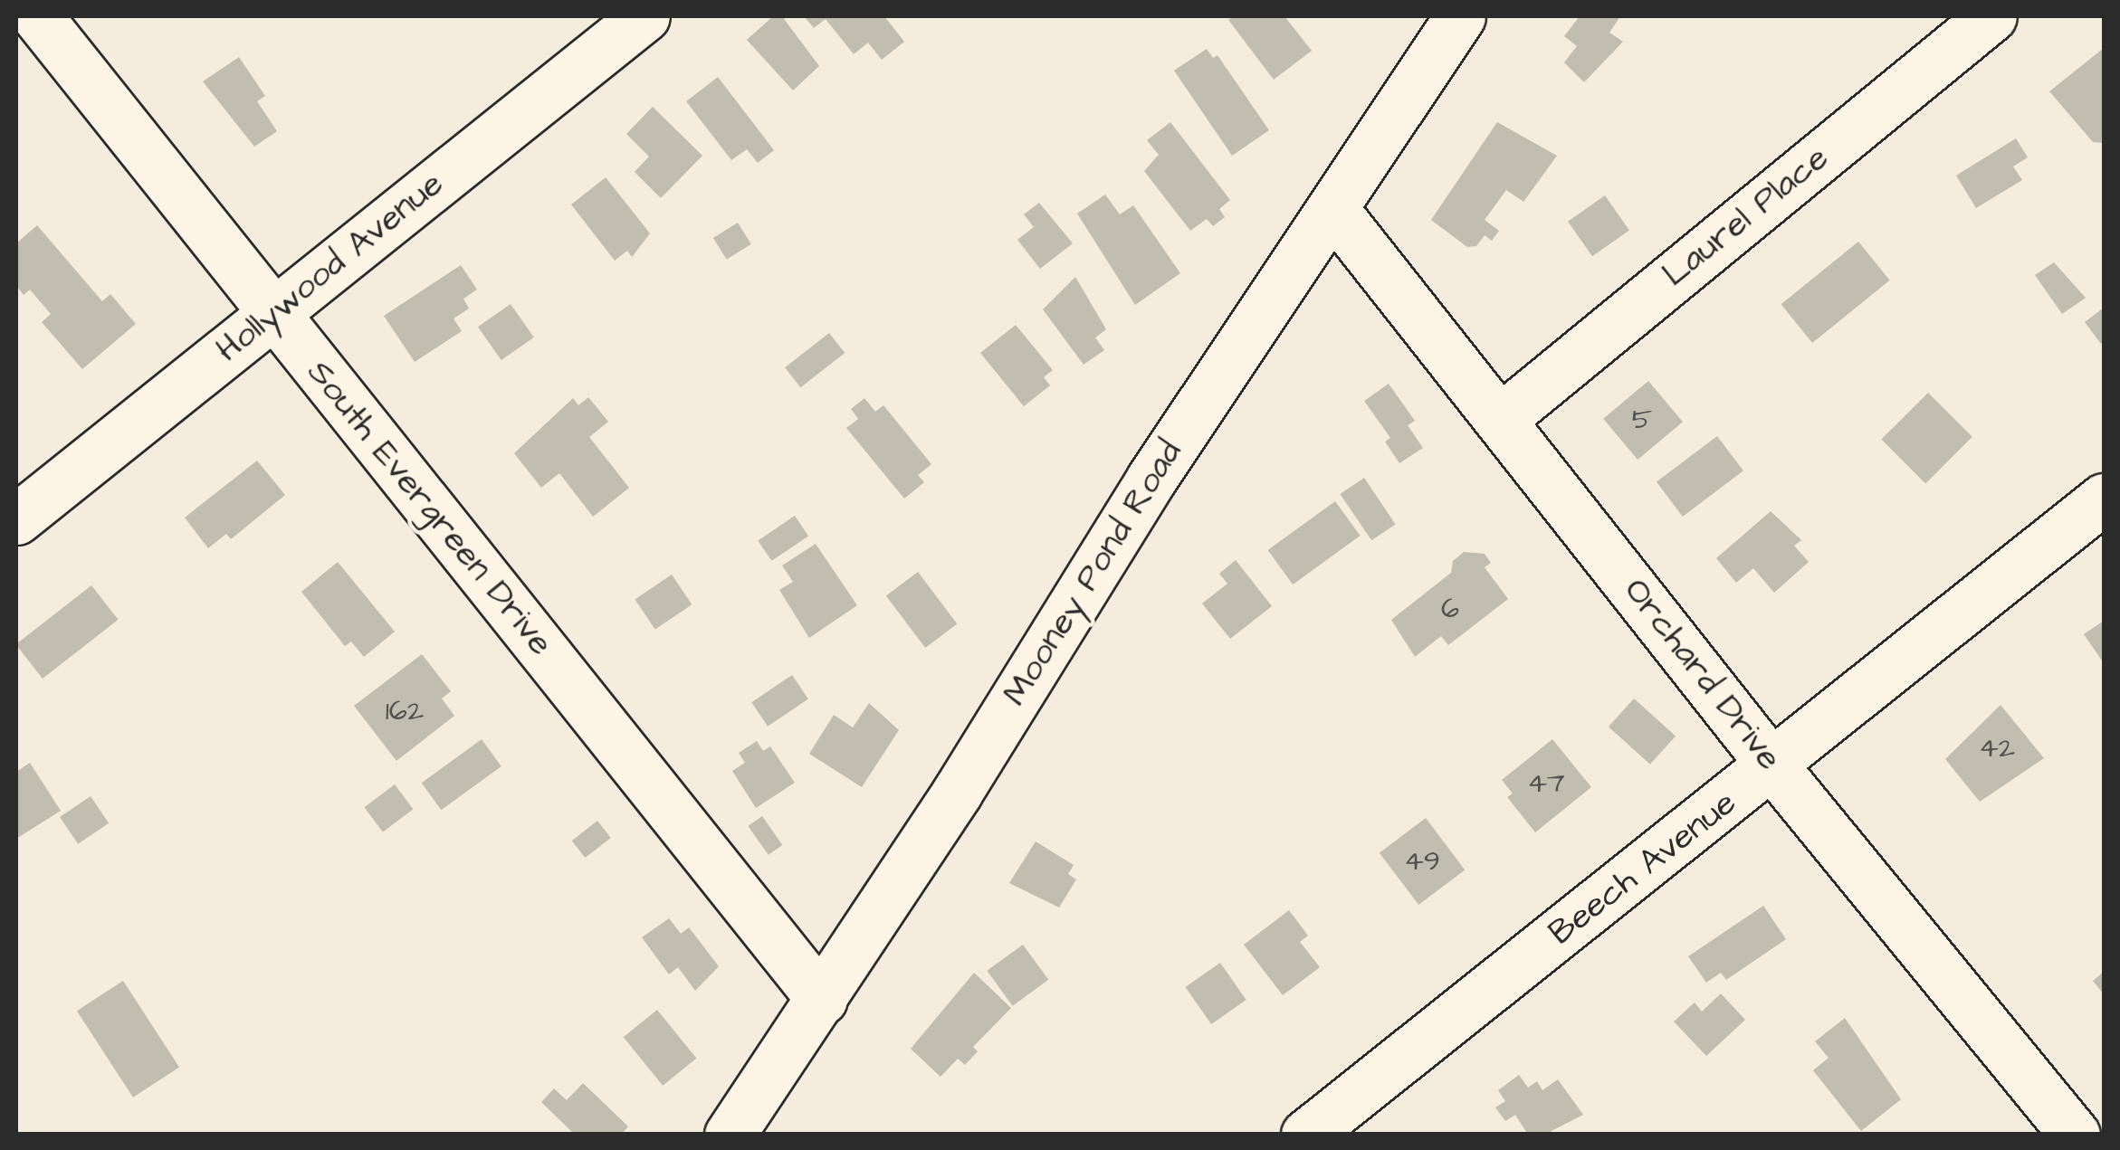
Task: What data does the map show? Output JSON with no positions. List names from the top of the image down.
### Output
{
  "streets": {
    "street": [
      "Laurel Place",
      "Hollywood Avenue",
      "South Evergreen Drive",
      "Mooney Pond Road",
      "Orchard Drive",
      "Beech Avenue"
    ]
  },
  "crossings": [
    ["Laurel Place", "Orchard Drive"],
    ["Hollywood Avenue", "South Evergreen Drive"],
    ["South Evergreen Drive", "Mooney Pond Road"],
    ["Mooney Pond Road", "Orchard Drive"],
    ["Orchard Drive", "Beech Avenue"]
  ],
  "house_numbers": [
    "5",
    "6",
    "162",
    "42",
    "47",
    "49"
  ]
}
